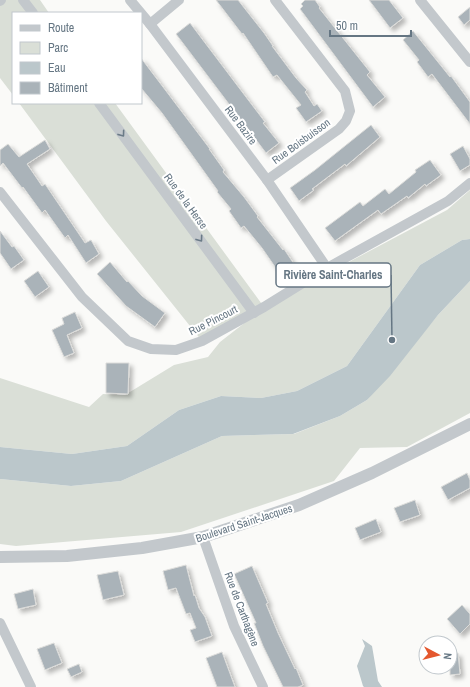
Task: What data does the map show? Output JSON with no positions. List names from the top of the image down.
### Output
{
  "streets": {
    "street": [
      "Rue Bazire",
      "Rue Boisbuisson",
      "Rue de la Herse",
      "Rue Pincourt",
      "Boulevard Saint-Jacques",
      "Rue de Carthagène"
    ]
  },
  "crossings": [
    ["Rue Bazire", "Rue Boisbuisson"],
    ["Rue Bazire", "Rue Pincourt"],
    ["Rue de la Herse", "Rue Pincourt"],
    ["Boulevard Saint-Jacques", "Rue de Carthagène"]
  ],
  "one_way": ["Rue de la Herse"],
  "places": ["Rivière Saint-Charles"],
  "legend": [
    "Route",
    "Parc",
    "Eau",
    "Bâtiment"
  ],
  "scale_bar": "50 m",
  "north": "right"
}
